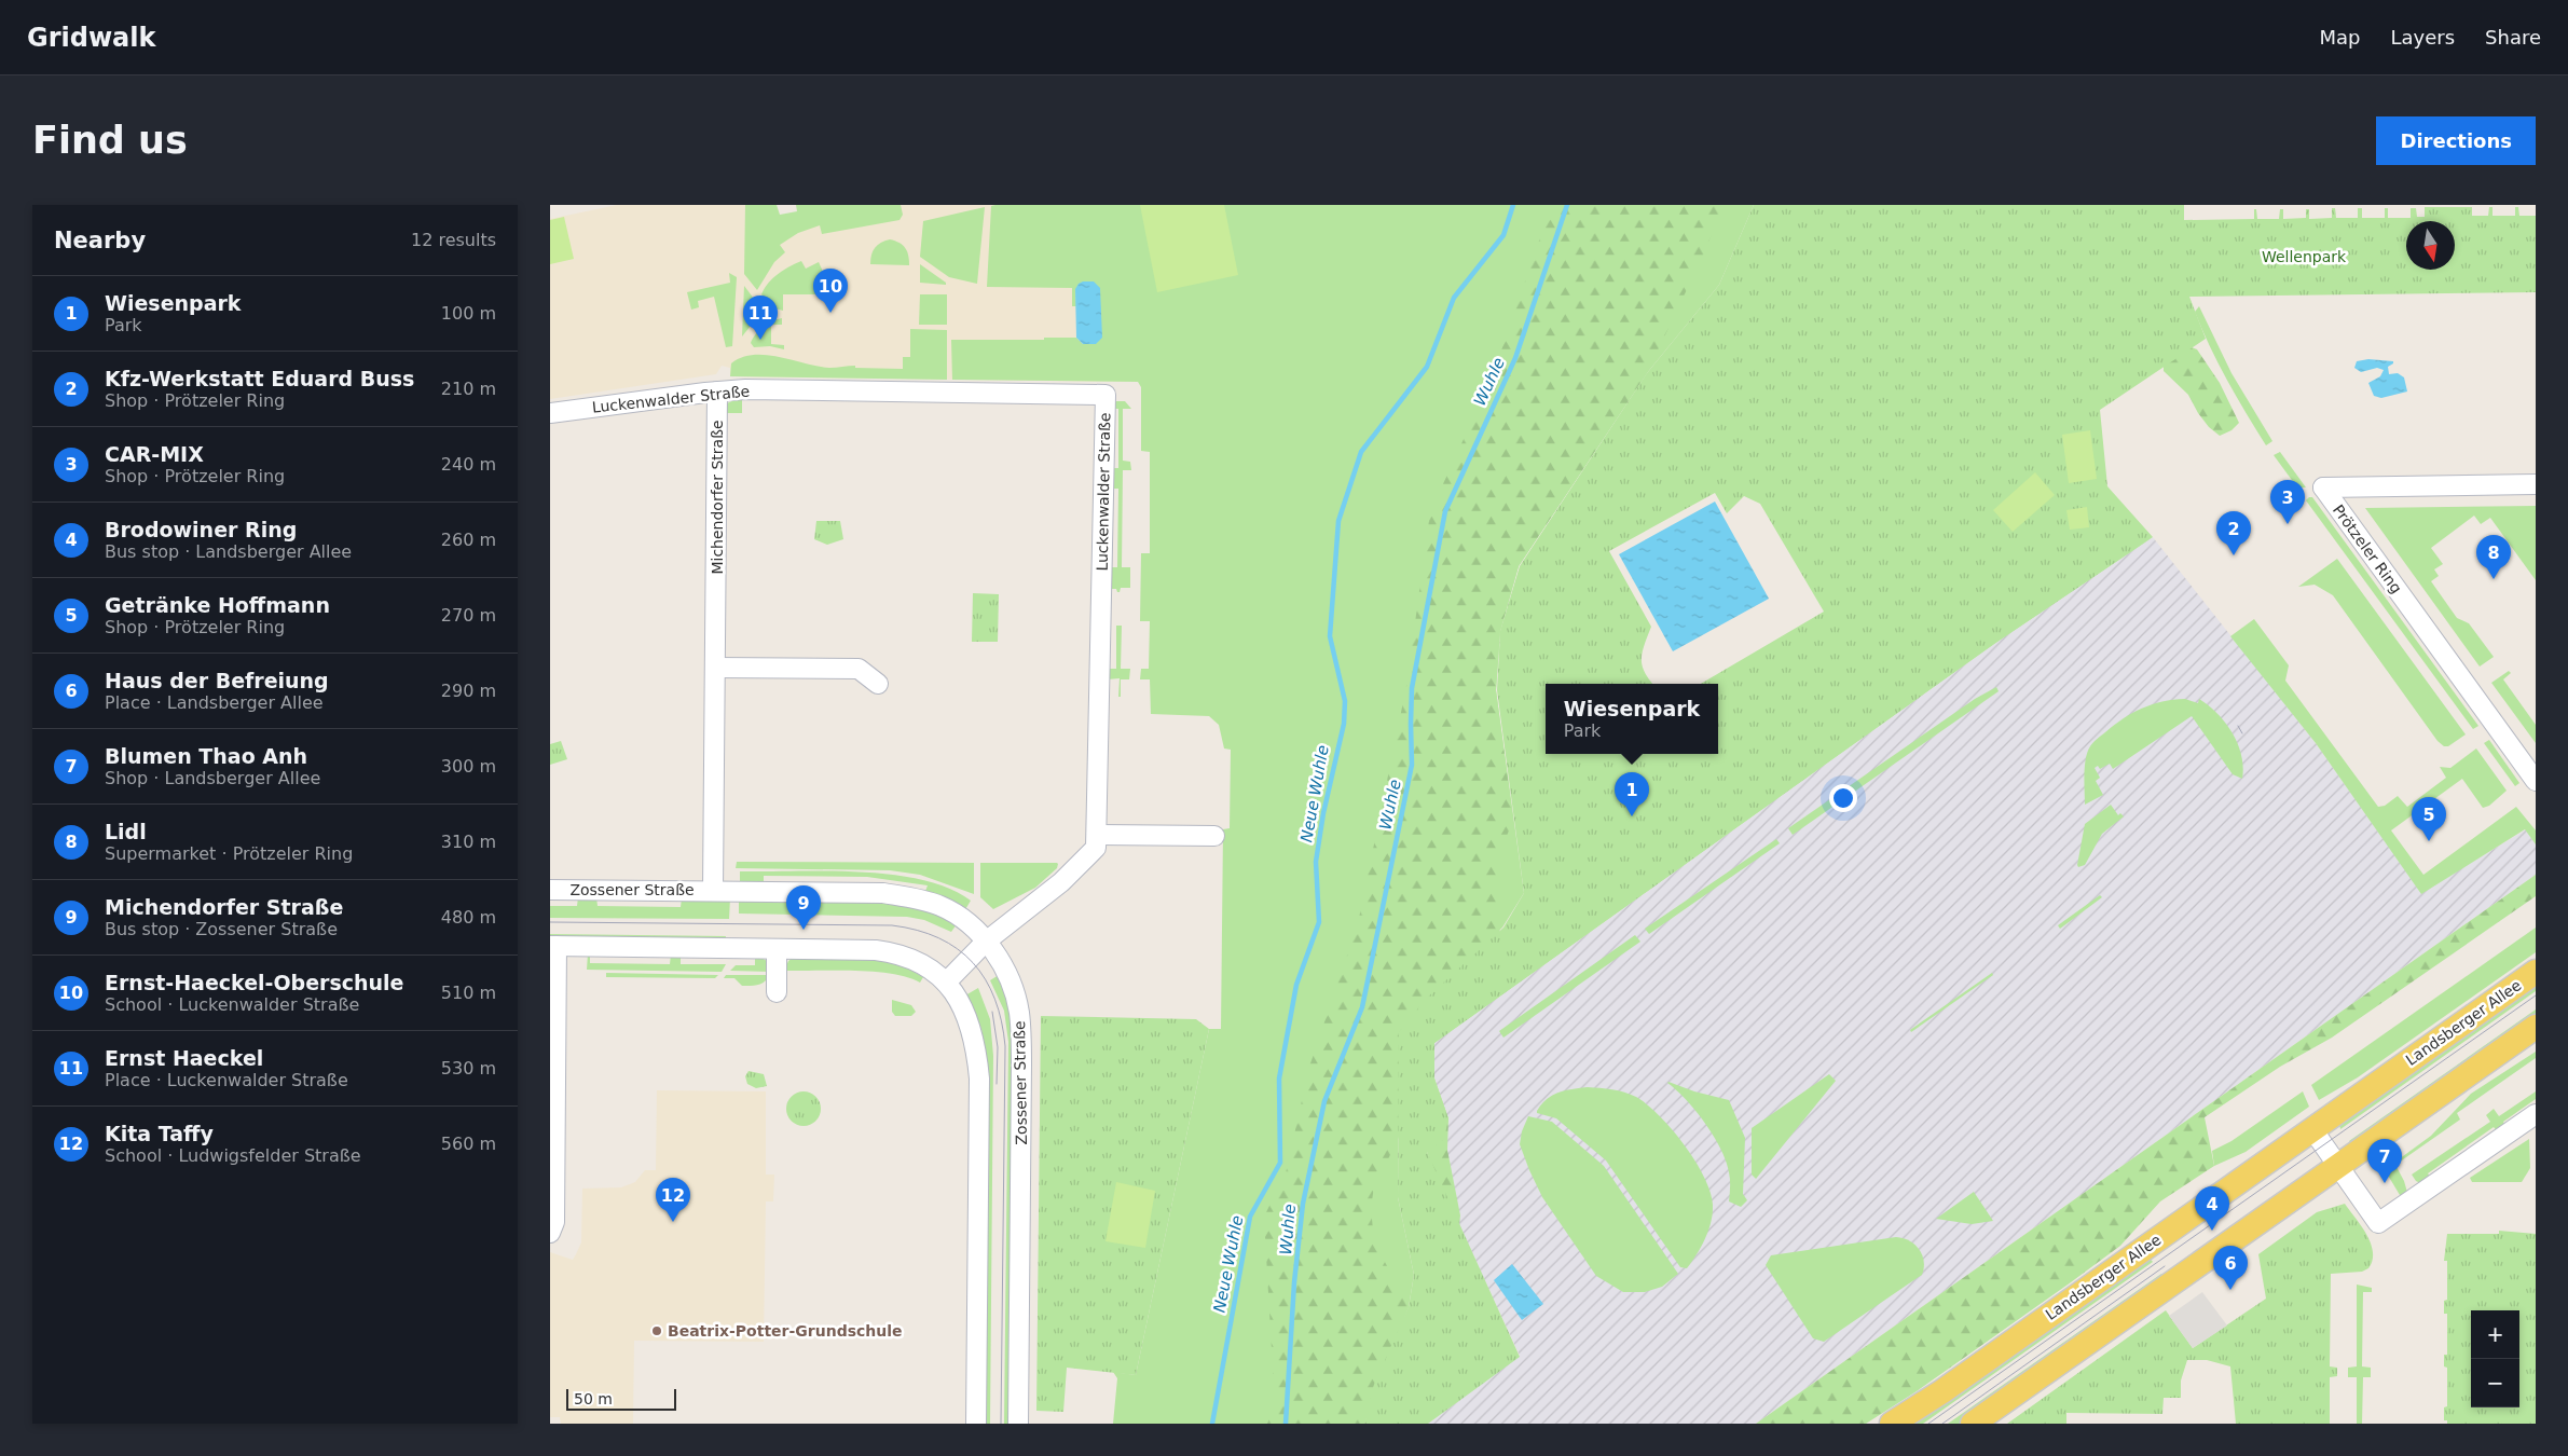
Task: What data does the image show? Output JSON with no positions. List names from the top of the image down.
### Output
{
  "streets": {
    "main road": ["Landsberger Allee"],
    "street": [
      "Luckenwalder Straße",
      "Michendorfer Straße",
      "Prötzeler Ring",
      "Zossener Straße"
    ]
  },
  "crossings": [
    ["Luckenwalder Straße", "Michendorfer Straße"],
    ["Luckenwalder Straße", "Zossener Straße"],
    ["Michendorfer Straße", "Zossener Straße"]
  ],
  "water": ["Wuhle", "Neue Wuhle"],
  "parks": ["Wellenpark"],
  "places": ["Beatrix-Potter-Grundschule"],
  "scale_bar": "50 m",
  "north": "bottom",
  "page": {
    "header": "Gridwalk",
    "nav": ["Map", "Layers", "Share"],
    "buttons": "Directions",
    "title": "Find us",
    "heading": ["Nearby", "12 results"],
    "pins": [
      "10",
      "11",
      "3",
      "2",
      "8",
      "1",
      "5",
      "9",
      "7",
      "12",
      "4",
      "6"
    ],
    "list": [
      {
        "mark": "1",
        "name": "Wiesenpark",
        "note": "Park",
        "value": "100 m"
      },
      {
        "mark": "2",
        "name": "Kfz-Werkstatt Eduard Buss",
        "note": "Shop · Prötzeler Ring",
        "value": "210 m"
      },
      {
        "mark": "3",
        "name": "CAR-MIX",
        "note": "Shop · Prötzeler Ring",
        "value": "240 m"
      },
      {
        "mark": "4",
        "name": "Brodowiner Ring",
        "note": "Bus stop · Landsberger Allee",
        "value": "260 m"
      },
      {
        "mark": "5",
        "name": "Getränke Hoffmann",
        "note": "Shop · Prötzeler Ring",
        "value": "270 m"
      },
      {
        "mark": "6",
        "name": "Haus der Befreiung",
        "note": "Place · Landsberger Allee",
        "value": "290 m"
      },
      {
        "mark": "7",
        "name": "Blumen Thao Anh",
        "note": "Shop · Landsberger Allee",
        "value": "300 m"
      },
      {
        "mark": "8",
        "name": "Lidl",
        "note": "Supermarket · Prötzeler Ring",
        "value": "310 m"
      },
      {
        "mark": "9",
        "name": "Michendorfer Straße",
        "note": "Bus stop · Zossener Straße",
        "value": "480 m"
      },
      {
        "mark": "10",
        "name": "Ernst-Haeckel-Oberschule",
        "note": "School · Luckenwalder Straße",
        "value": "510 m"
      },
      {
        "mark": "11",
        "name": "Ernst Haeckel",
        "note": "Place · Luckenwalder Straße",
        "value": "530 m"
      },
      {
        "mark": "12",
        "name": "Kita Taffy",
        "note": "School · Ludwigsfelder Straße",
        "value": "560 m"
      }
    ],
    "popup": ["Wiesenpark", "Park"],
    "map_buttons": ["+", "−"],
    "scale": "50 m"
  }
}
